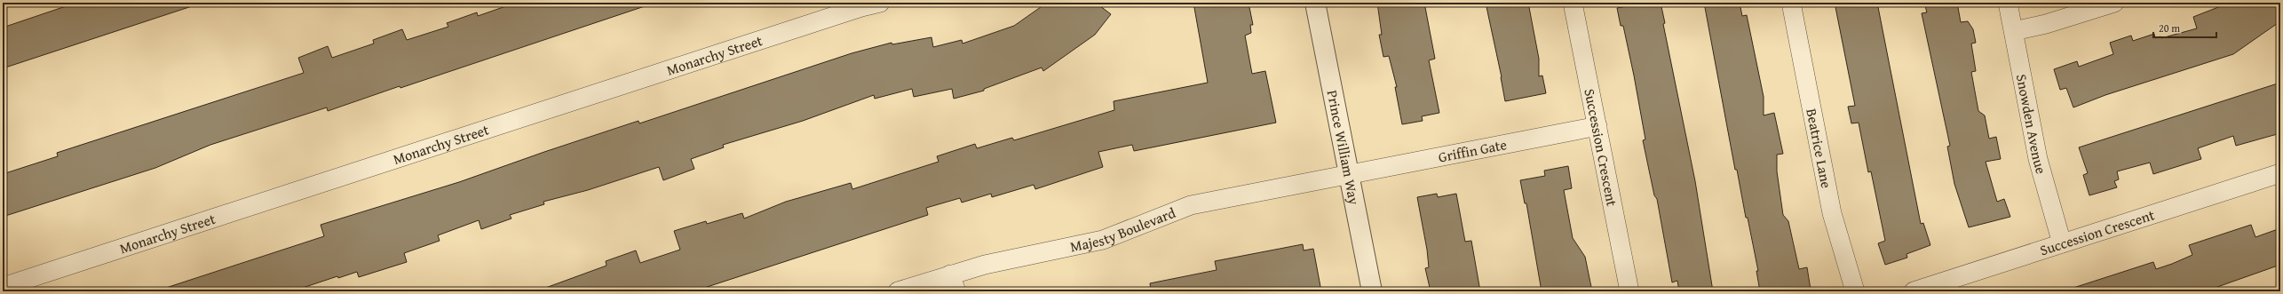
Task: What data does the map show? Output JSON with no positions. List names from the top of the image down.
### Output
{
  "streets": {
    "street": [
      "Monarchy Street",
      "Snowden Avenue",
      "Succession Crescent",
      "Prince William Way",
      "Beatrice Lane",
      "Griffin Gate",
      "Majesty Boulevard"
    ]
  },
  "crossings": [
    ["Snowden Avenue", "Succession Crescent"],
    ["Succession Crescent", "Griffin Gate"],
    ["Prince William Way", "Griffin Gate"],
    ["Prince William Way", "Majesty Boulevard"],
    ["Griffin Gate", "Majesty Boulevard"]
  ],
  "scale_bar": "20 m"
}
